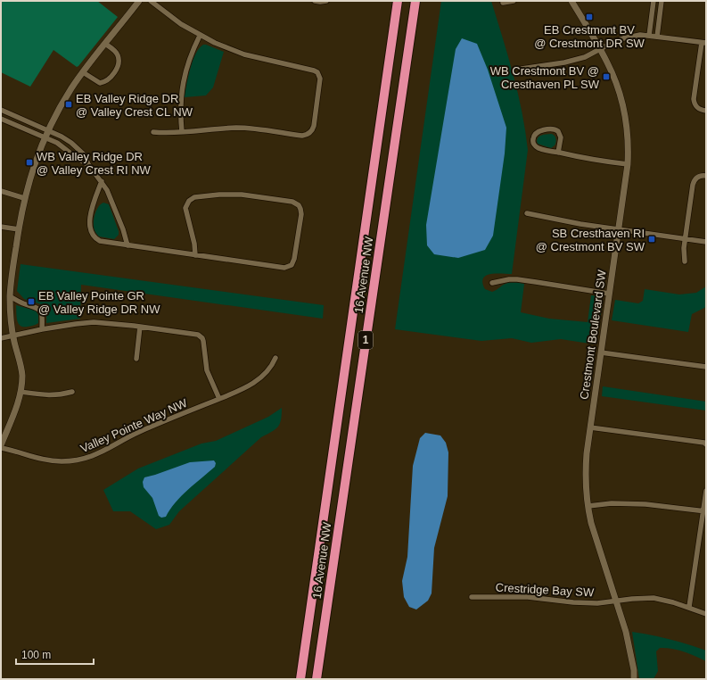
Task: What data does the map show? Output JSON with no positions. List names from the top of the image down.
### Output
{
  "streets": {
    "highway": ["16 Avenue NW", "1"],
    "street": ["Crestmont Boulevard SW", "Valley Pointe Way NW", "Crestridge Bay SW"]
  },
  "crossings": [
    ["Crestmont Boulevard SW", "Crestridge Bay SW"]
  ],
  "places": {
    "transit": [
      "EB Crestmont BV @ Crestmont DR SW",
      "WB Crestmont BV @ Cresthaven PL SW",
      "EB Valley Ridge DR @ Valley Crest CL NW",
      "WB Valley Ridge DR @ Valley Crest RI NW",
      "SB Cresthaven RI @ Crestmont BV SW",
      "EB Valley Pointe GR @ Valley Ridge DR NW"
    ]
  },
  "scale_bar": "100 m"
}
